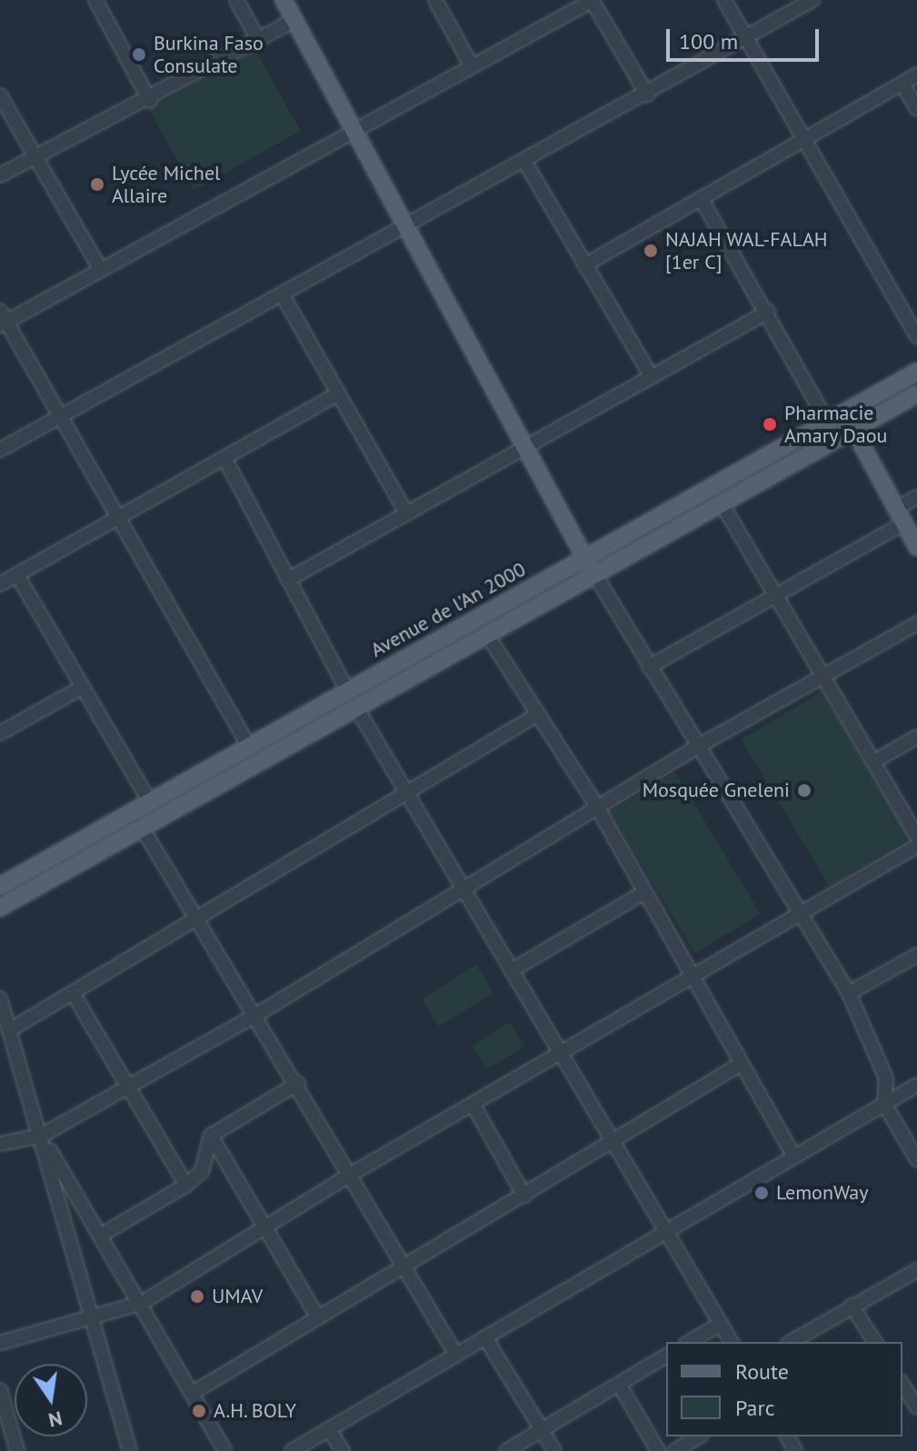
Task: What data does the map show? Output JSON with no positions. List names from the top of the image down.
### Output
{
  "streets": {
    "main road": ["Avenue de l'An 2000"]
  },
  "places": [
    "Burkina Faso Consulate",
    "Lycée Michel Allaire",
    "NAJAH WAL-FALAH [1er C]",
    "Pharmacie Amary Daou",
    "Mosquée Gneleni",
    "LemonWay",
    "UMAV",
    "A.H. BOLY"
  ],
  "legend": ["Route", "Parc"],
  "scale_bar": "100 m",
  "north": "bottom"
}
